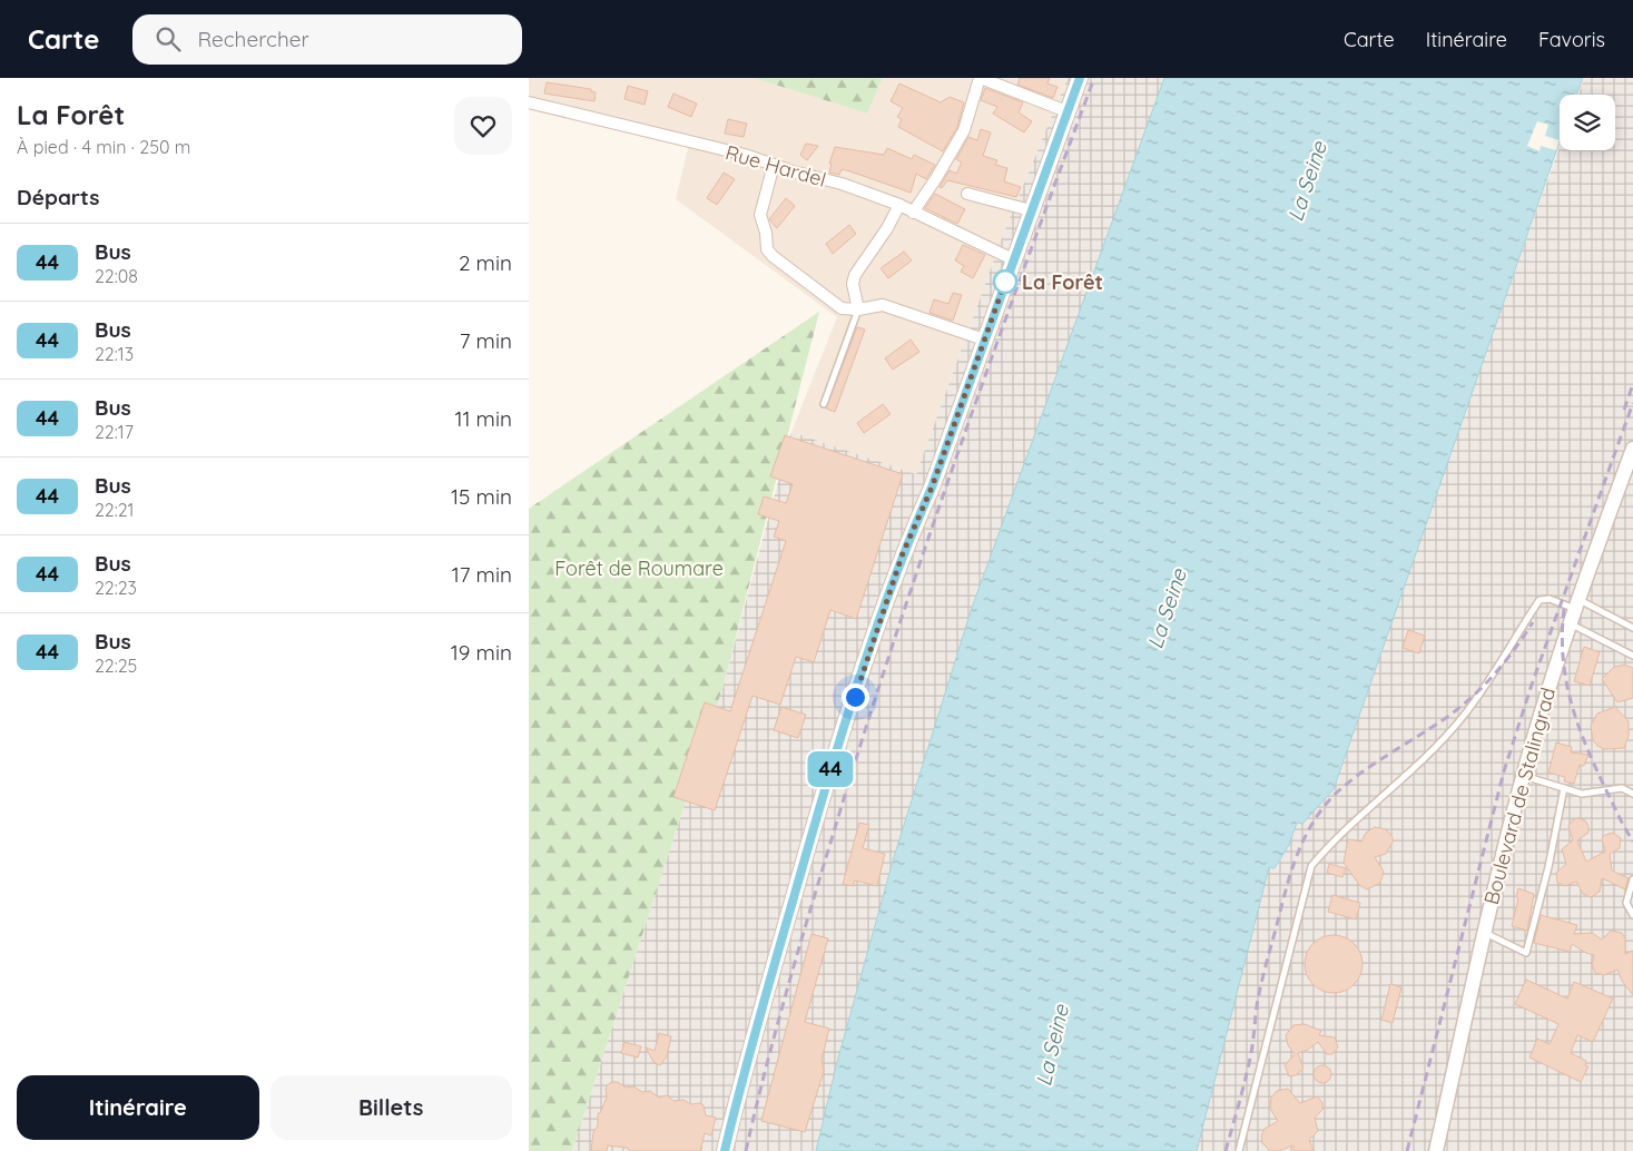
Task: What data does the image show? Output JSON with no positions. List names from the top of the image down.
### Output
{
  "streets": {
    "street": ["Rue Hardel", "Boulevard de Stalingrad"]
  },
  "water": ["La Seine"],
  "parks": ["Forêt de Roumare"],
  "places": ["La Forêt"],
  "lines": ["bus line 44"],
  "page": {
    "header": "Carte",
    "search": "Rechercher",
    "nav": ["Carte", "Itinéraire", "Favoris"],
    "heading": [
      ["La Forêt", "À pied · 4 min · 250 m"],
      "Départs"
    ],
    "on_map": "44",
    "list": [
      {
        "mark": "44",
        "name": "Bus",
        "note": "22:08",
        "value": "2 min"
      },
      {
        "mark": "44",
        "name": "Bus",
        "note": "22:13",
        "value": "7 min"
      },
      {
        "mark": "44",
        "name": "Bus",
        "note": "22:17",
        "value": "11 min"
      },
      {
        "mark": "44",
        "name": "Bus",
        "note": "22:21",
        "value": "15 min"
      },
      {
        "mark": "44",
        "name": "Bus",
        "note": "22:23",
        "value": "17 min"
      },
      {
        "mark": "44",
        "name": "Bus",
        "note": "22:25",
        "value": "19 min"
      }
    ],
    "buttons": ["Itinéraire", "Billets"]
  }
}
